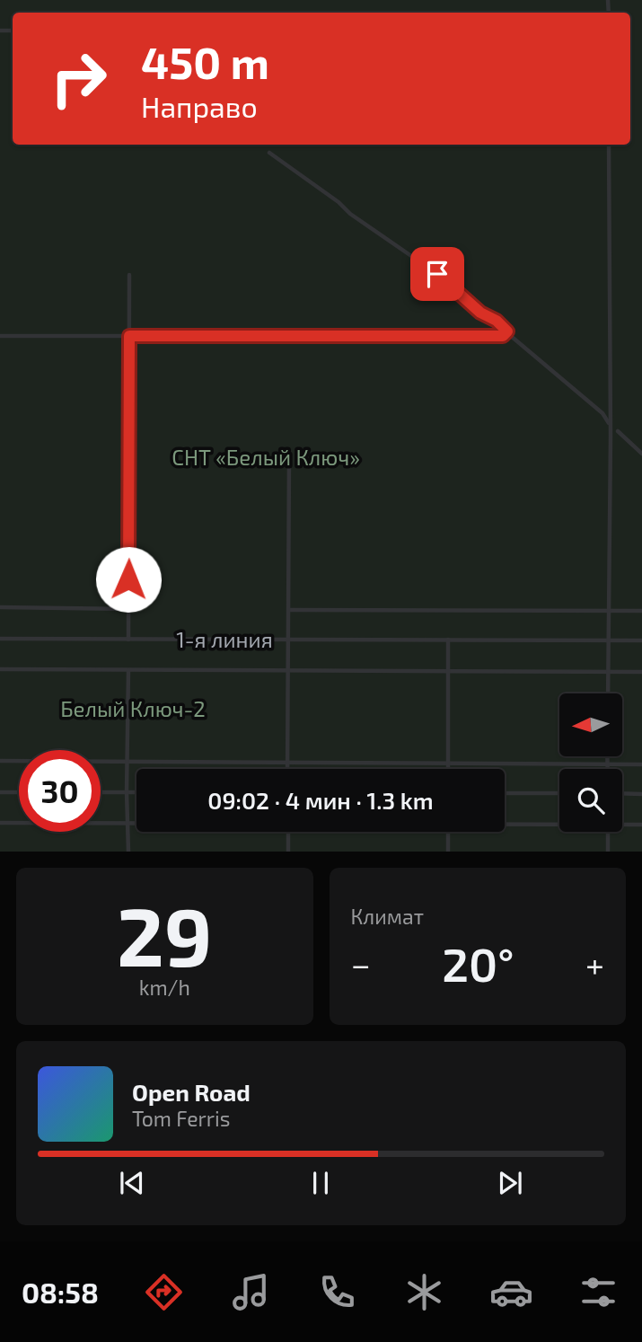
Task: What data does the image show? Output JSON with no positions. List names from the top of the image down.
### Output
{
  "streets": {
    "street": ["1-я линия"]
  },
  "parks": ["СНТ «Белый Ключ»", "Белый Ключ-2"],
  "north": "left",
  "page": {
    "turn": ["450 m", "Направо"],
    "limit": "30",
    "trip": "09:02 · 4 мин · 1.3 km",
    "tile": [
      ["29", "km/h"],
      "Климат"
    ],
    "heat": ["−", "20°", "+"],
    "song": ["Open Road", "Tom Ferris"],
    "tabs": "08:58"
  }
}
